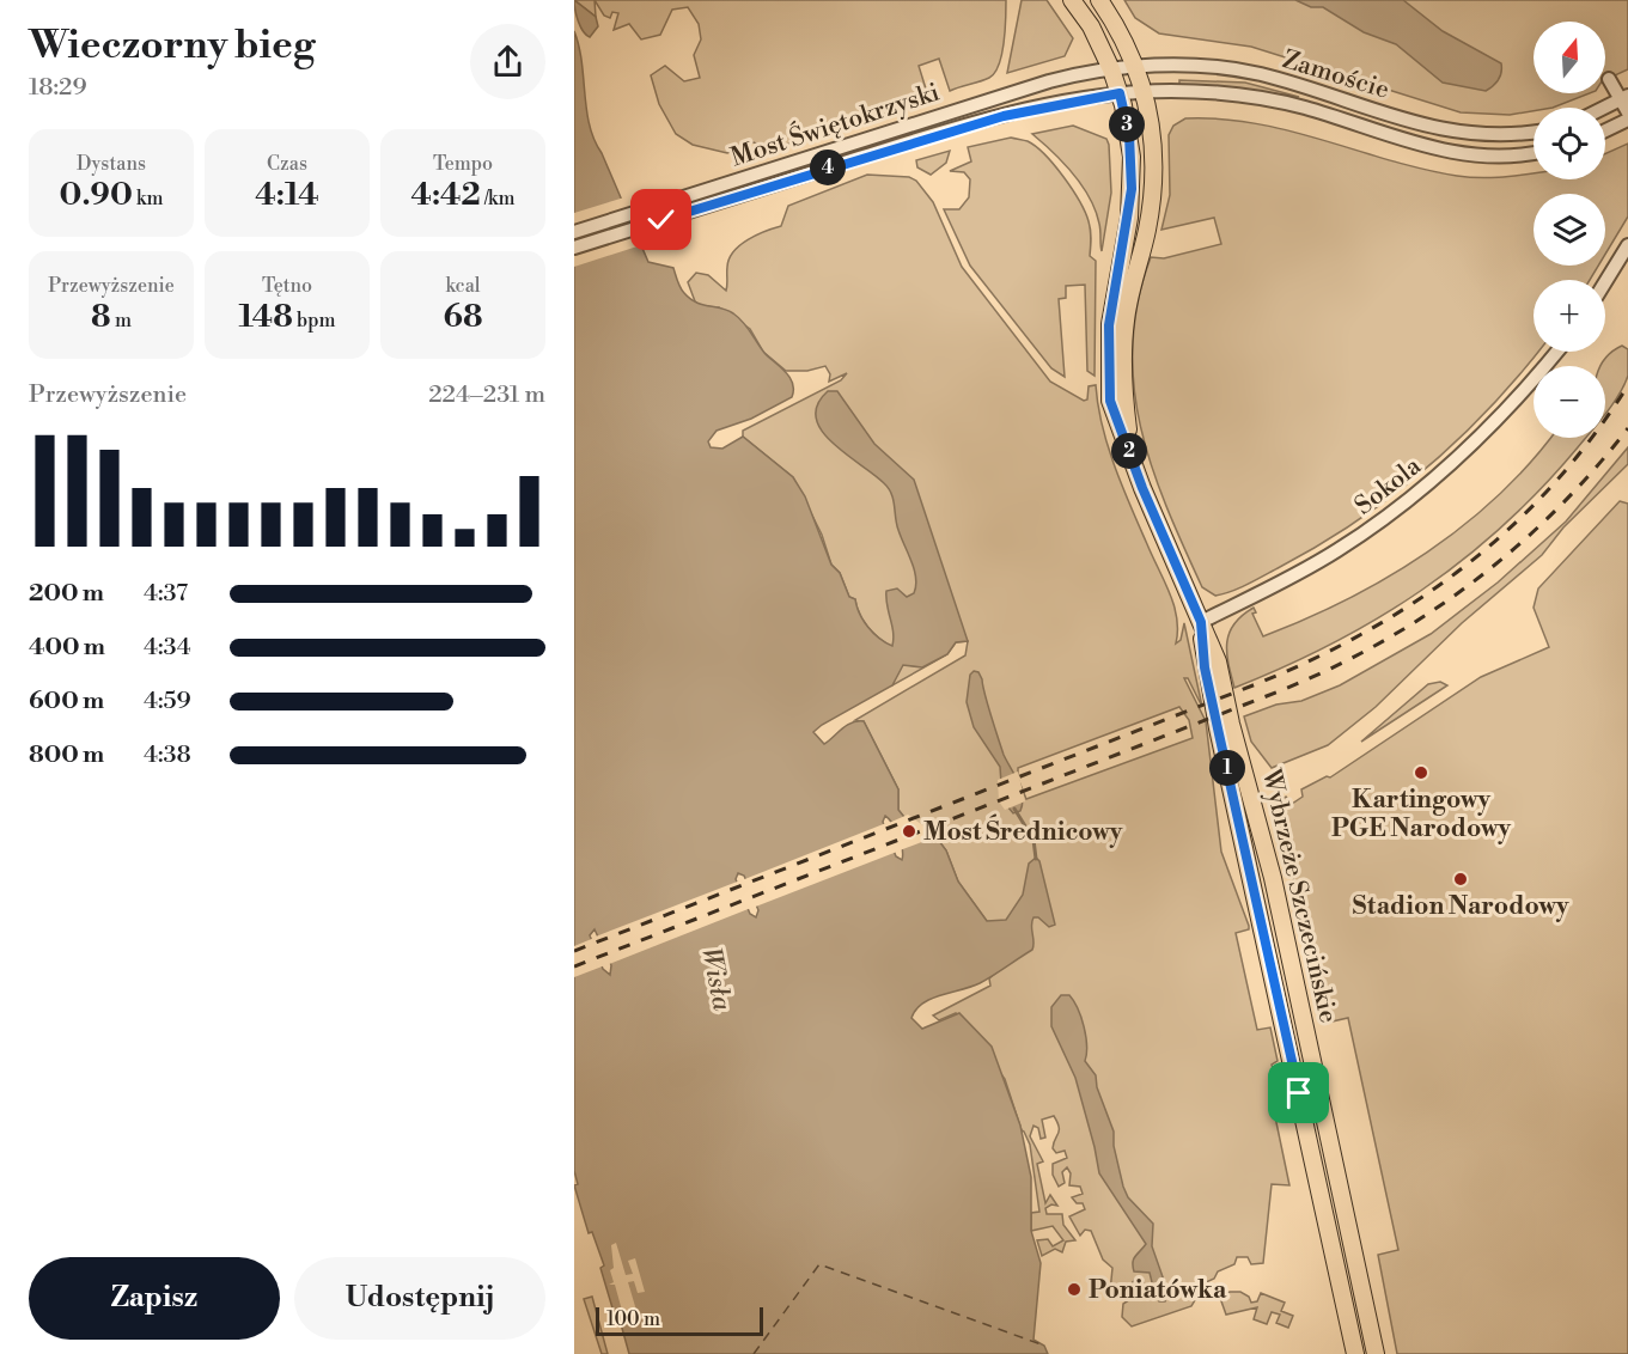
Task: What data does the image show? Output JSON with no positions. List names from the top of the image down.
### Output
{
  "streets": {
    "main road": ["Wybrzeże Szczecińskie"],
    "street": ["Zamoście", "Most Świętokrzyski", "Sokola"]
  },
  "crossings": [
    ["Zamoście", "Most Świętokrzyski"],
    ["Zamoście", "Wybrzeże Szczecińskie"],
    ["Most Świętokrzyski", "Wybrzeże Szczecińskie"],
    ["Sokola", "Wybrzeże Szczecińskie"]
  ],
  "water": ["Wisła"],
  "places": [
    "Kartingowy PGE Narodowy",
    "Most Średnicowy",
    "Stadion Narodowy",
    "Poniatówka"
  ],
  "scale_bar": "100 m",
  "north": "top",
  "page": {
    "heading": ["Wieczorny bieg", "18:29"],
    "map_buttons": ["+", "−"],
    "pins": [
      "3",
      "4",
      "2",
      "1"
    ],
    "stats": [
      ["Dystans", "0.90 km"],
      ["Czas", "4:14"],
      ["Tempo", "4:42 /km"],
      ["Przewyższenie", "8 m"],
      ["Tętno", "148 bpm"],
      ["kcal", "68"]
    ],
    "chart": ["Przewyższenie", "224–231 m"],
    "list": [
      {
        "name": "200 m",
        "note": "4:37"
      },
      {
        "name": "400 m",
        "note": "4:34"
      },
      {
        "name": "600 m",
        "note": "4:59"
      },
      {
        "name": "800 m",
        "note": "4:38"
      }
    ],
    "buttons": ["Zapisz", "Udostępnij"],
    "scale": "100 m"
  }
}
